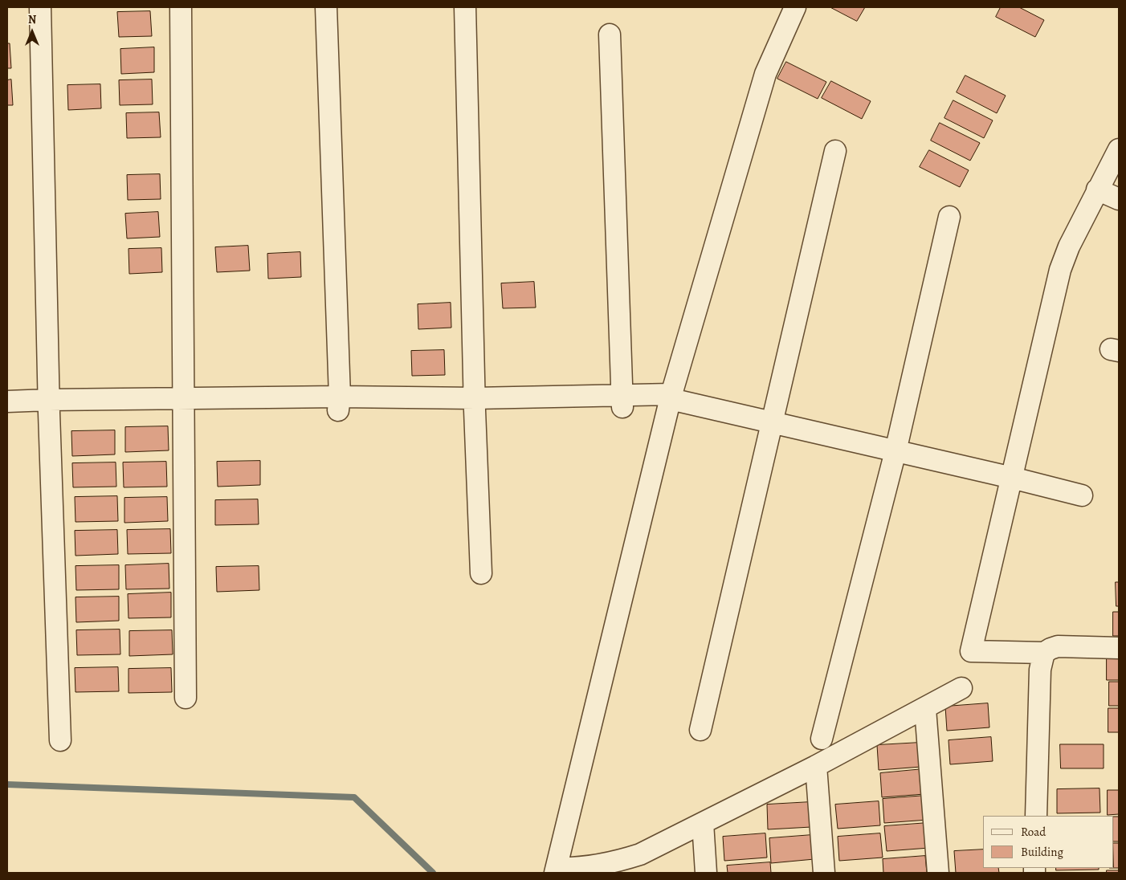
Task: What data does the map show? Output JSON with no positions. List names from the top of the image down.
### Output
{
  "legend": ["Road", "Building"],
  "north": "top"
}
